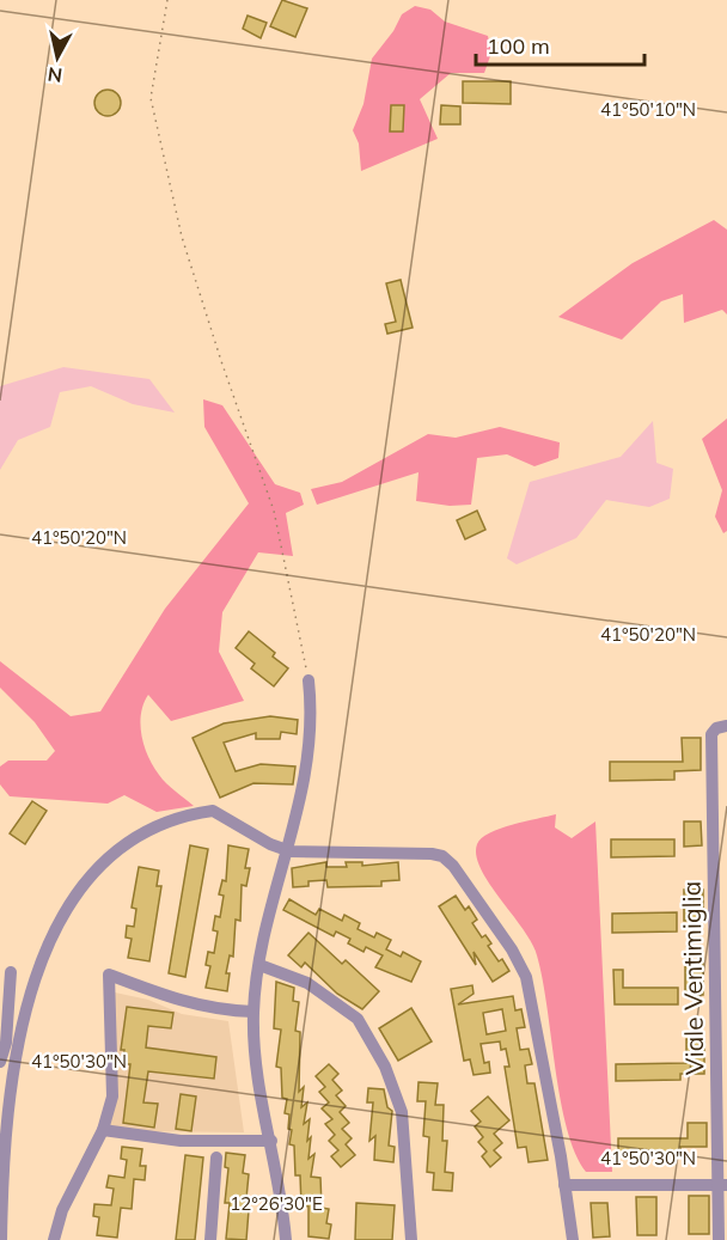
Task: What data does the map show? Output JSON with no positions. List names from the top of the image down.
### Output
{
  "streets": {
    "street": ["Viale Ventimiglia"]
  },
  "scale_bar": "100 m",
  "north": "bottom",
  "coordinates": [
    "41°50'10\"N",
    "41°50'20\"N",
    "41°50'30\"N",
    "12°26'30\"E"
  ]
}
